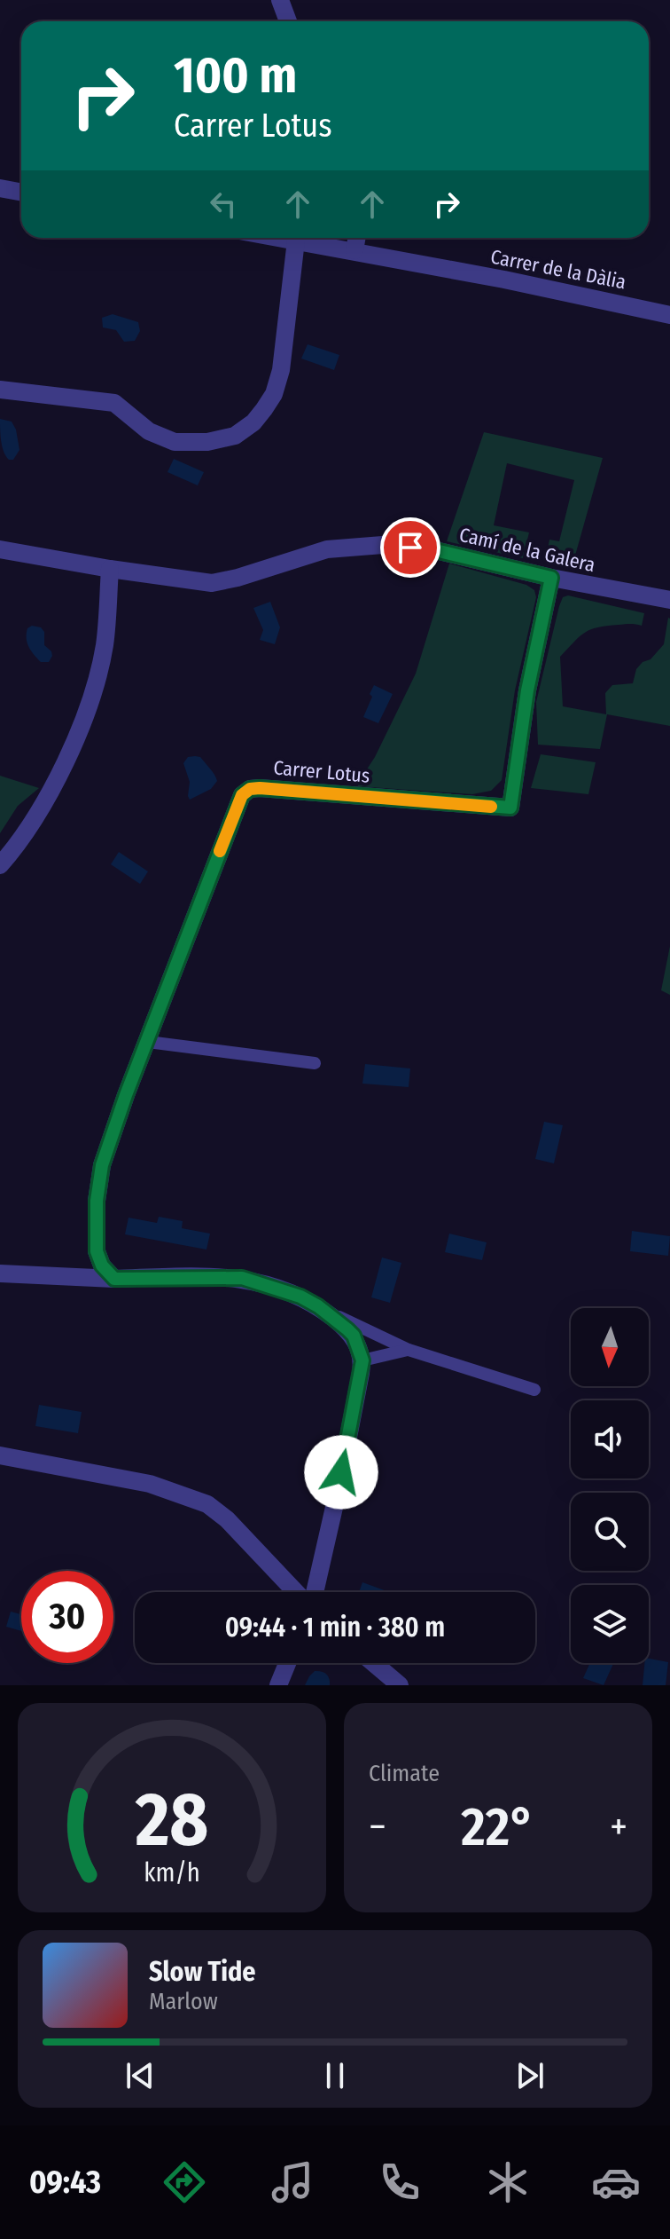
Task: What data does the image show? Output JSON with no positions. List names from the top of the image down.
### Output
{
  "streets": {
    "street": ["Carrer de la Dàlia", "Camí de la Galera", "Carrer Lotus"]
  },
  "crossings": [
    ["Camí de la Galera", "Carrer Lotus"]
  ],
  "north": "bottom",
  "page": {
    "turn": ["100 m", "Carrer Lotus"],
    "limit": "30",
    "trip": "09:44 · 1 min · 380 m",
    "tile": "Climate",
    "heat": ["−", "22°", "+"],
    "song": ["Slow Tide", "Marlow"],
    "tabs": "09:43",
    "gauge": ["28", "km/h"]
  }
}
